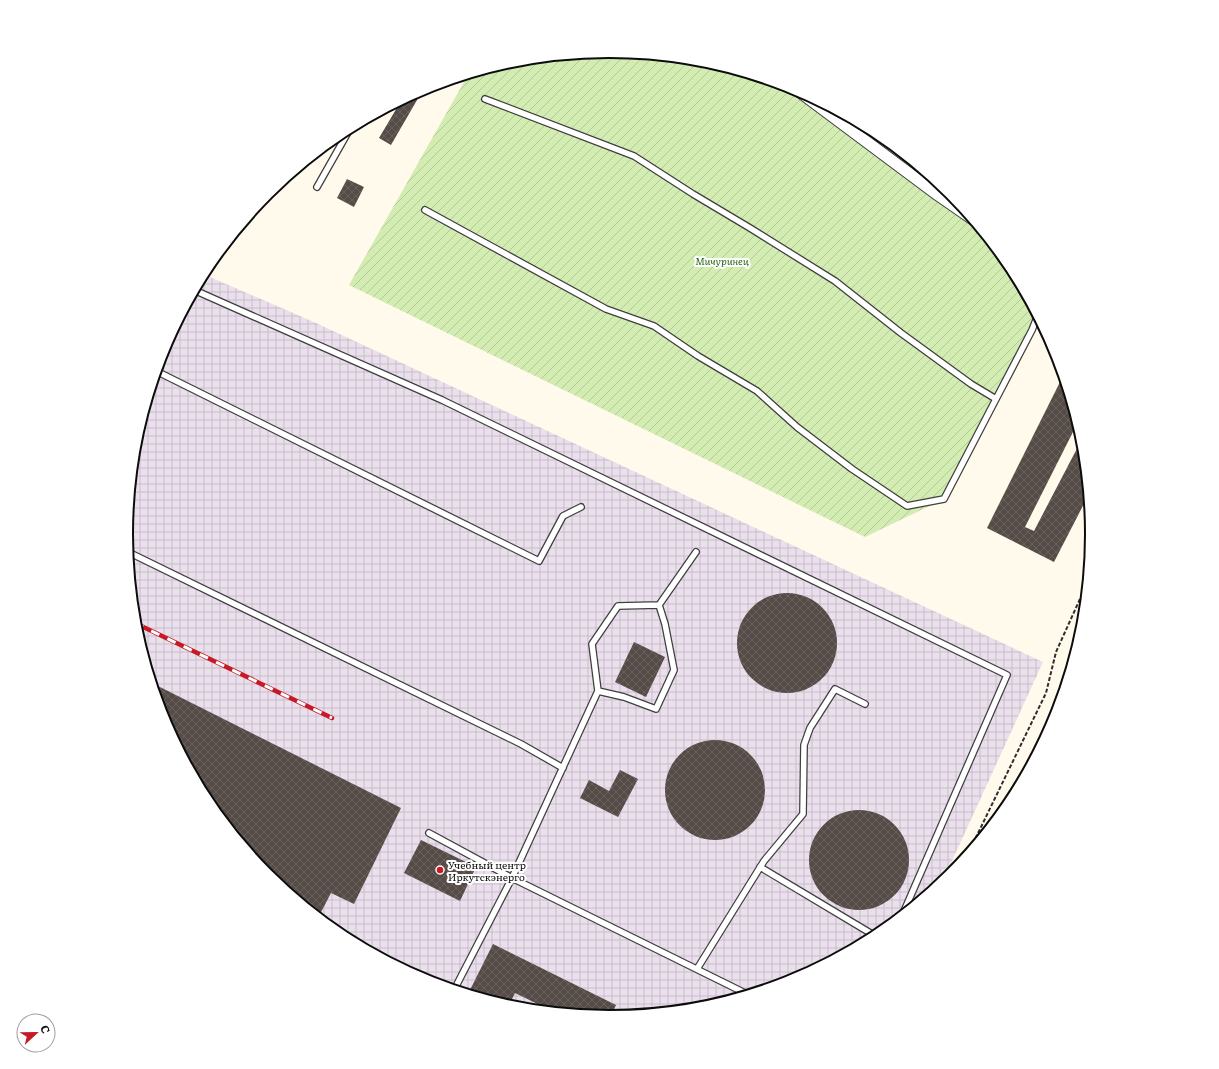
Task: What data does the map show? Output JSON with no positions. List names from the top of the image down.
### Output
{
  "parks": ["Мичуринец"],
  "places": ["Учебный центр Иркутскэнерго"],
  "north": "right"
}
